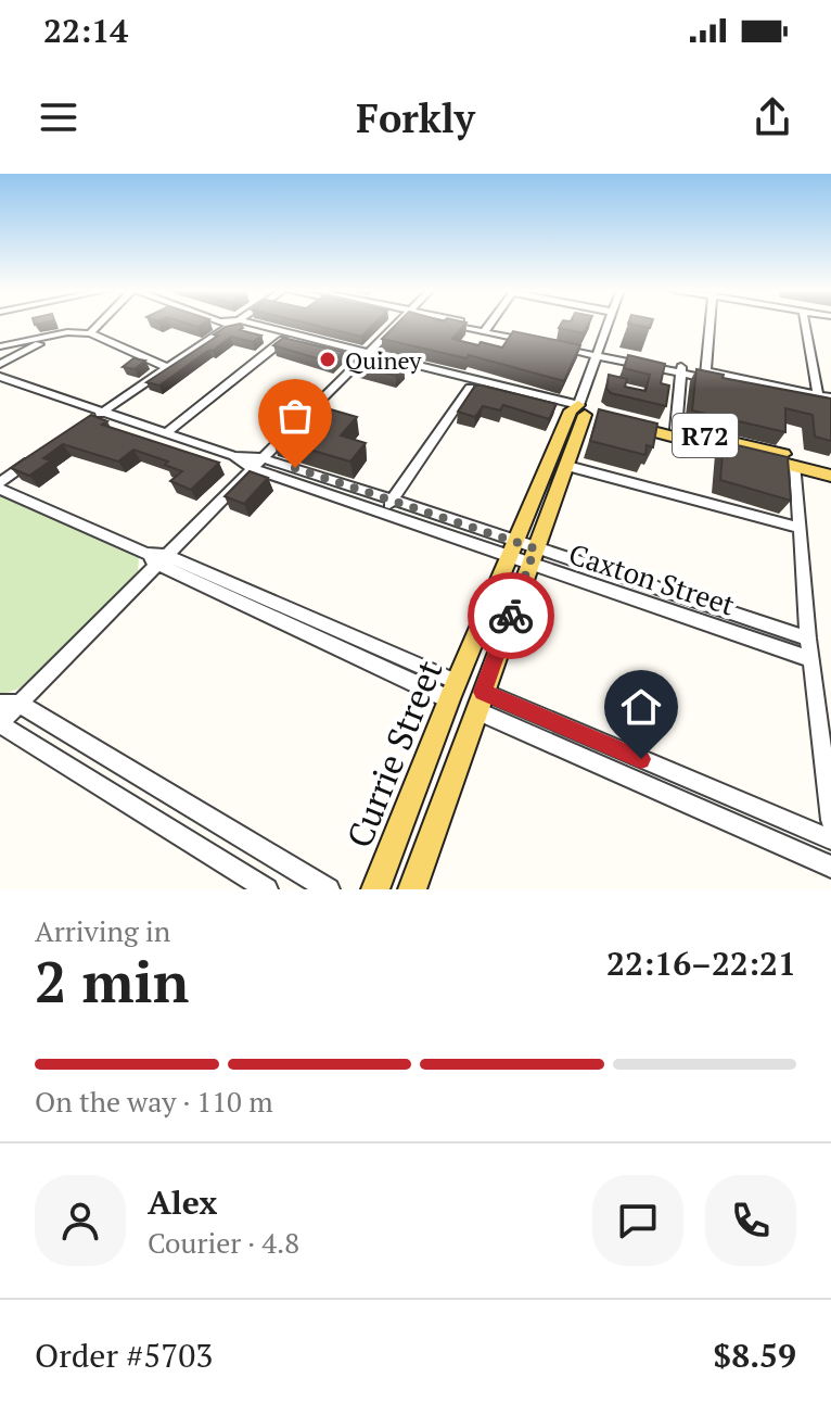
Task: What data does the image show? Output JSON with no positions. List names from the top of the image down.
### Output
{
  "streets": {
    "main road": ["R72", "Currie Street"],
    "street": ["Caxton Street"]
  },
  "crossings": [
    ["Caxton Street", "Currie Street"]
  ],
  "places": ["Quiney"],
  "page": {
    "status": "22:14",
    "header": "Forkly",
    "heading": ["2 min", "Arriving in", "22:16–22:21"],
    "panel": [
      "Alex",
      "Courier · 4.8",
      "Order #5703",
      "$8.59"
    ],
    "bar": "On the way · 110 m"
  }
}
